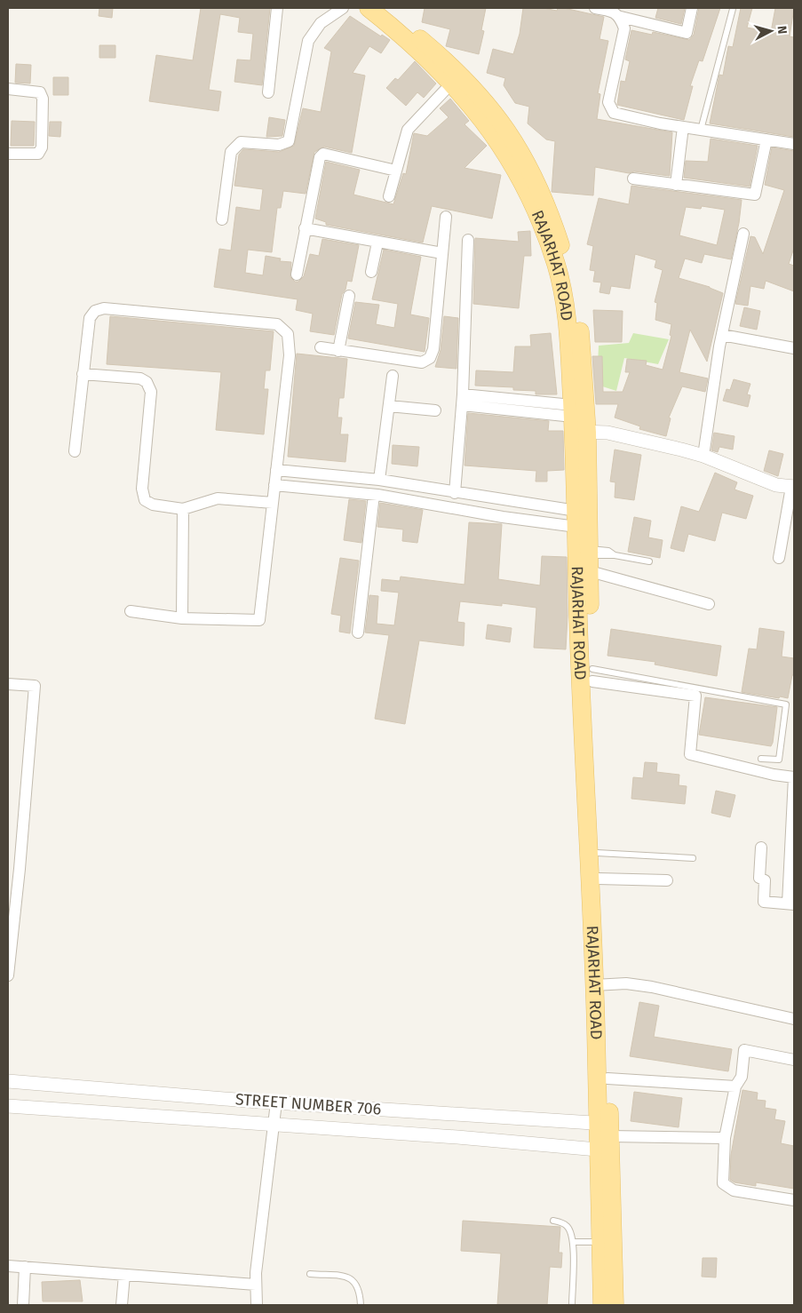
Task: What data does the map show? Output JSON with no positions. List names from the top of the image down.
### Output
{
  "streets": {
    "main road": ["RAJARHAT ROAD"],
    "street": ["STREET NUMBER 706"]
  },
  "crossings": [
    ["RAJARHAT ROAD", "STREET NUMBER 706"]
  ],
  "north": "right"
}
